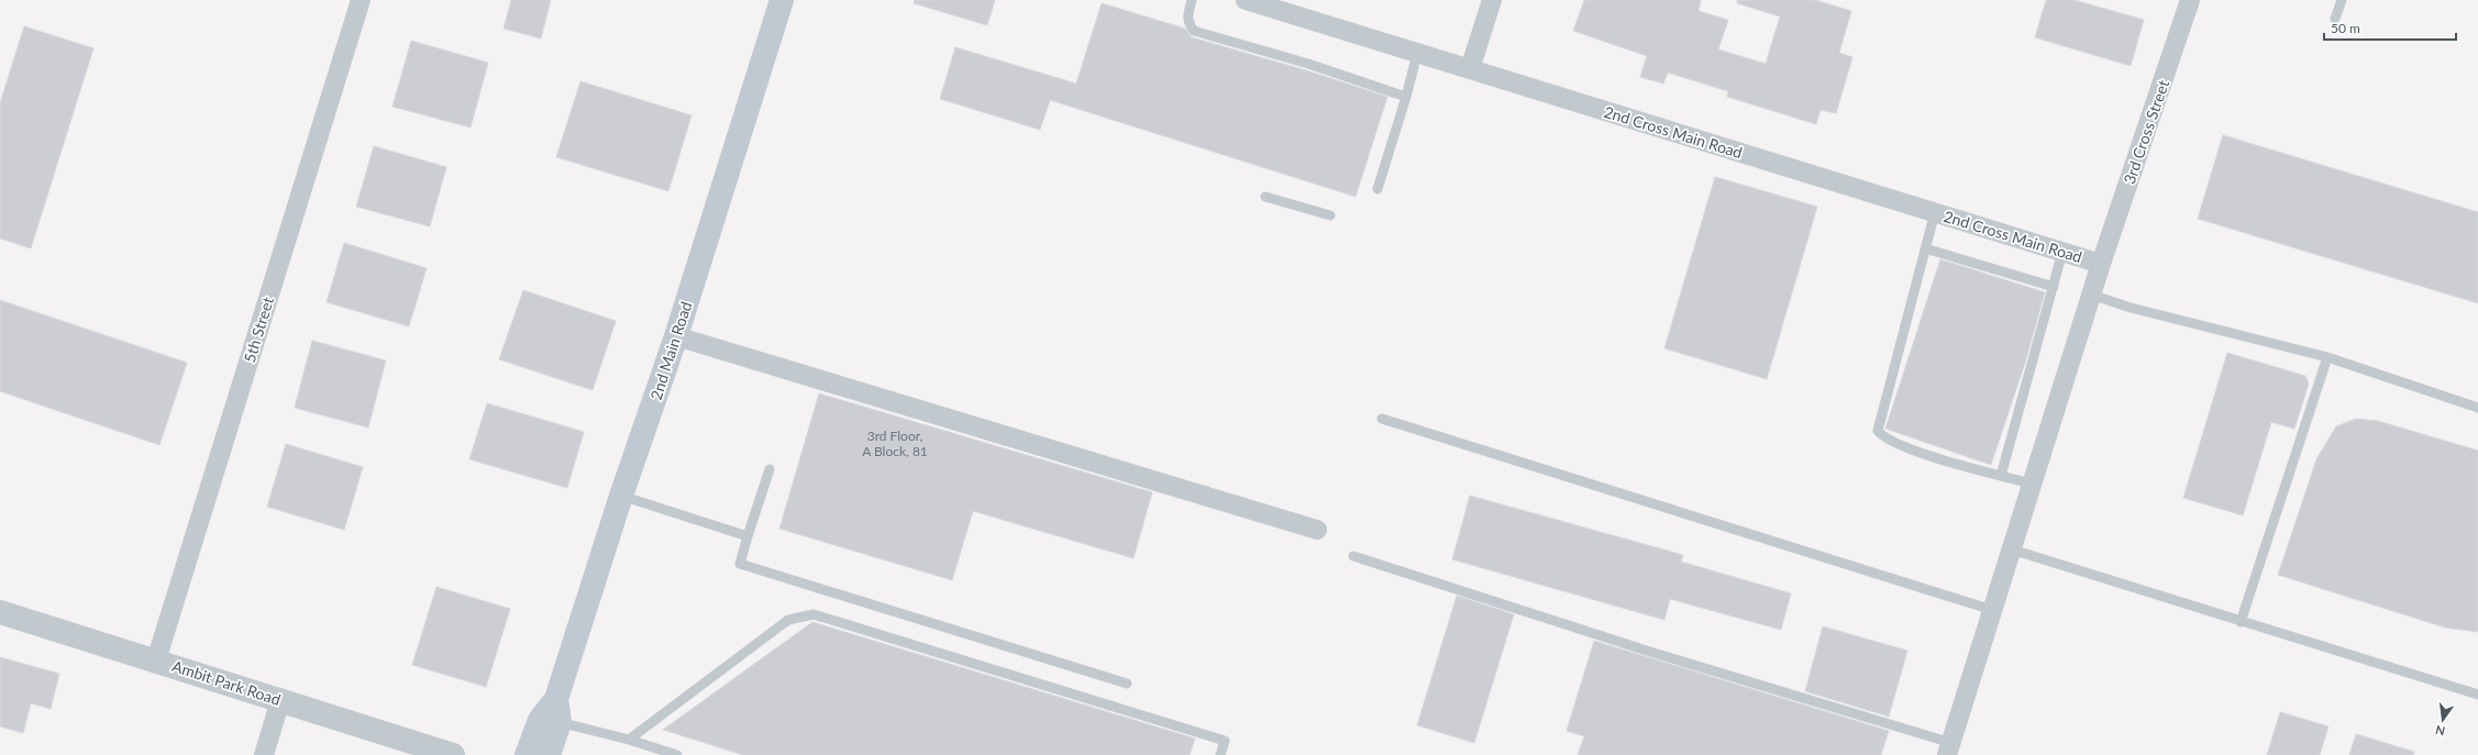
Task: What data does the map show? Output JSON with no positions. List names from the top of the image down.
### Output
{
  "streets": {
    "main road": ["2nd Main Road"],
    "street": [
      "2nd Cross Main Road",
      "3rd Cross Street",
      "5th Street",
      "Ambit Park Road"
    ]
  },
  "crossings": [
    ["2nd Cross Main Road", "3rd Cross Street"],
    ["5th Street", "Ambit Park Road"]
  ],
  "house_numbers": ["3rd Floor, A Block, 81"],
  "scale_bar": "50 m",
  "north": "bottom"
}
